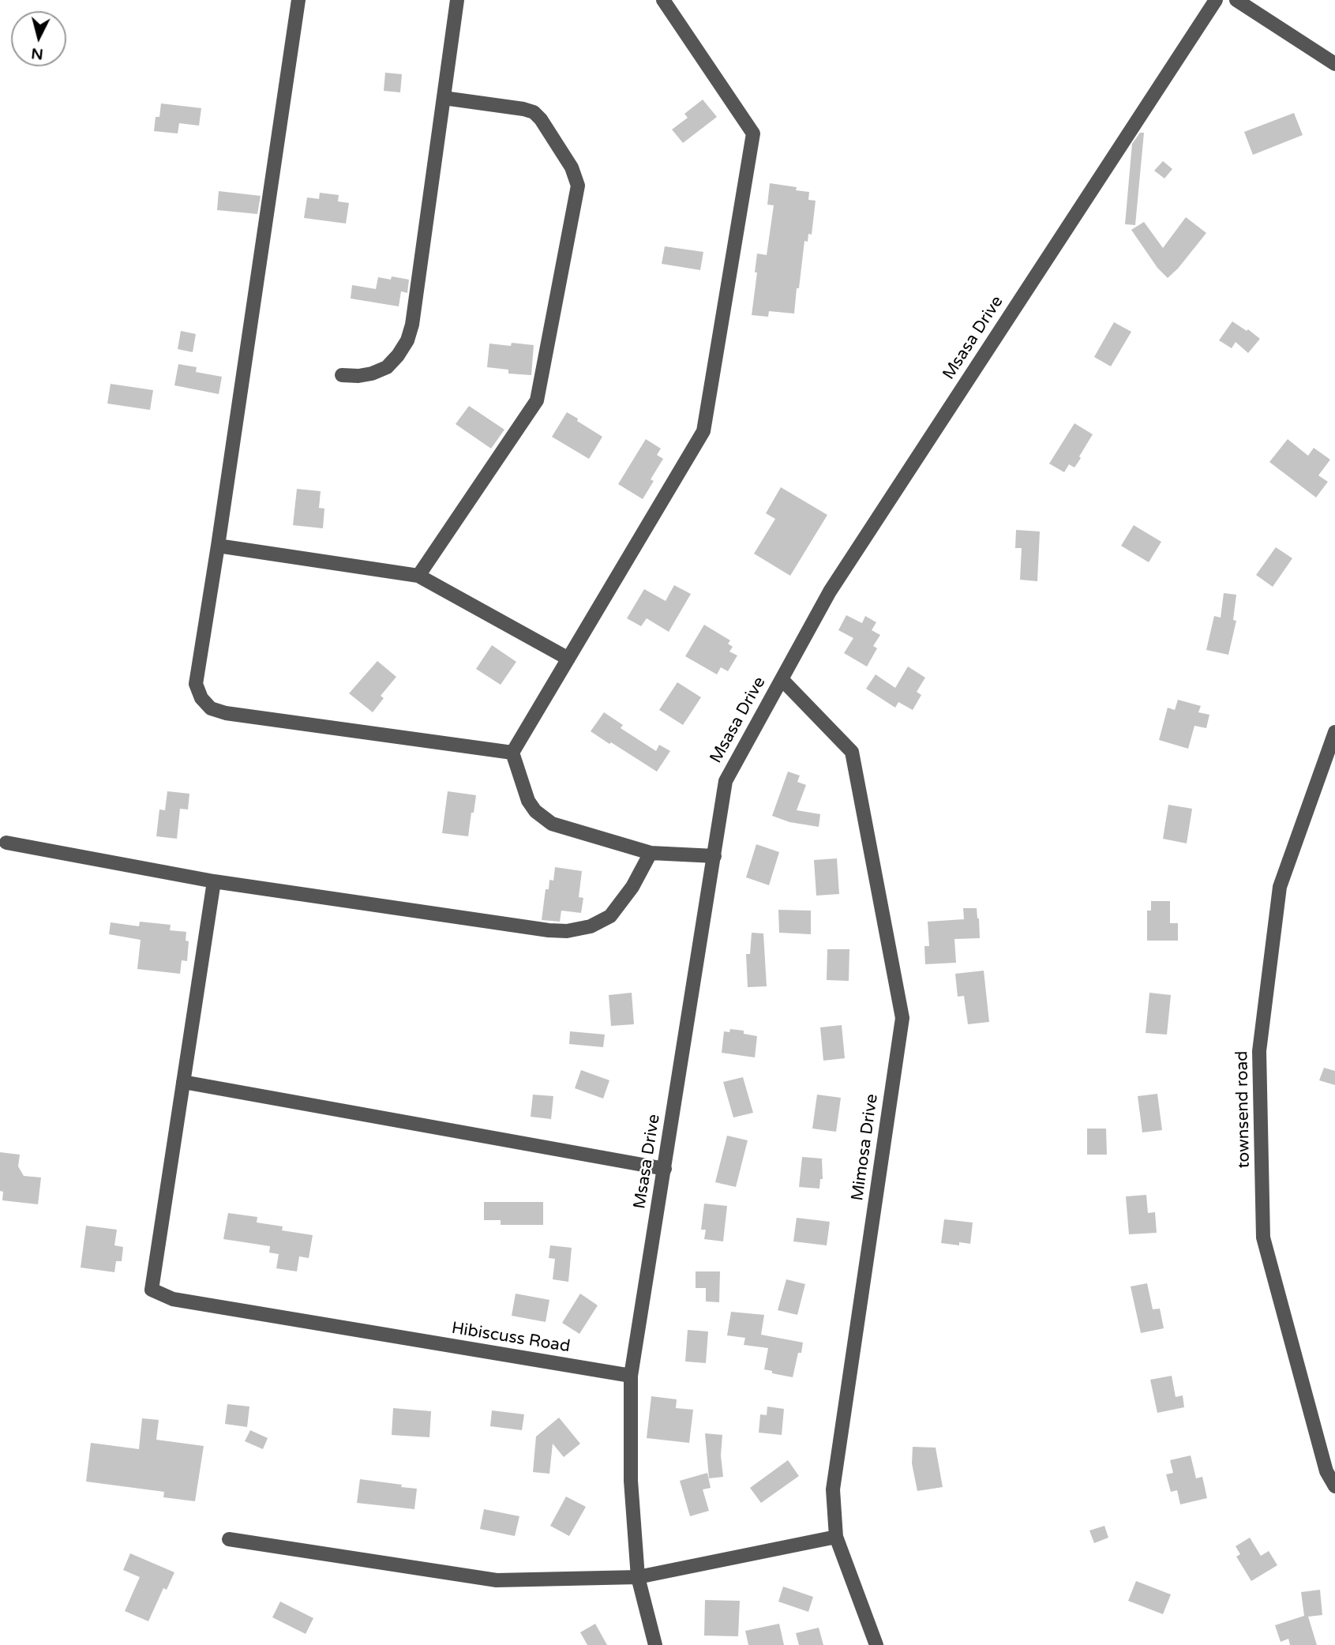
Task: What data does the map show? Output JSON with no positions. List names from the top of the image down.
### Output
{
  "streets": {
    "street": [
      "Msasa Drive",
      "townsend road",
      "Mimosa Drive",
      "Hibiscuss Road"
    ]
  },
  "crossings": [
    ["Msasa Drive", "Mimosa Drive"],
    ["Msasa Drive", "Hibiscuss Road"]
  ],
  "north": "bottom"
}
